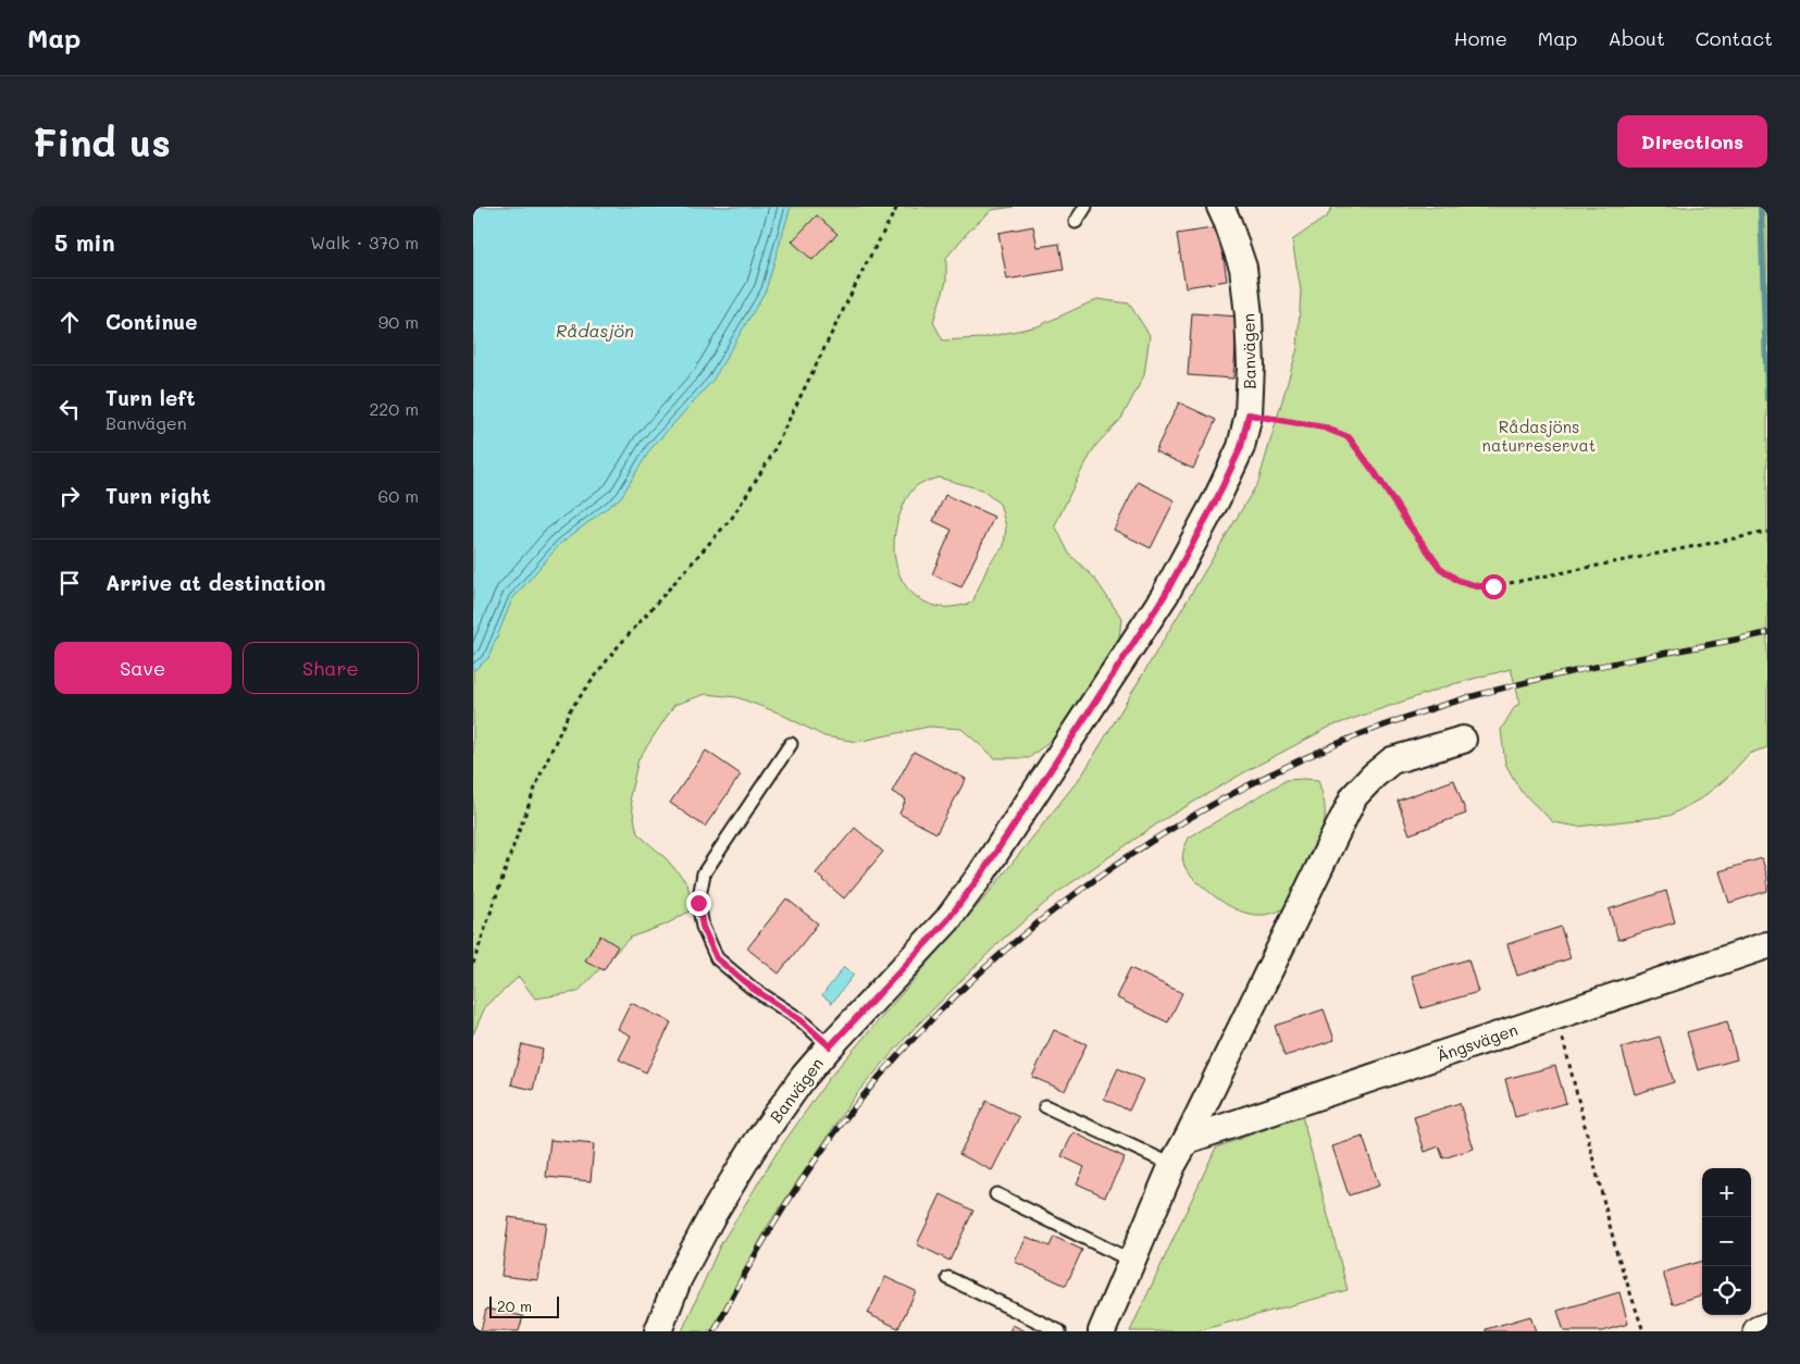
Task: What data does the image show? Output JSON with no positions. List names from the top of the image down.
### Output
{
  "streets": {
    "street": ["Banvägen", "Ängsvägen"]
  },
  "water": ["Rådasjön"],
  "parks": ["Rådasjöns naturreservat"],
  "scale_bar": "20 m",
  "page": {
    "header": "Map",
    "nav": [
      "Home",
      "Map",
      "About",
      "Contact"
    ],
    "buttons": [
      "Directions",
      ["Save", "Share"]
    ],
    "title": "Find us",
    "heading": ["5 min", "Walk · 370 m"],
    "list": [
      ["Continue", "90 m"],
      ["Turn left", "Banvägen", "220 m"],
      ["Turn right", "60 m"],
      "Arrive at destination"
    ],
    "map_buttons": ["+", "−"],
    "scale": "20 m"
  }
}
